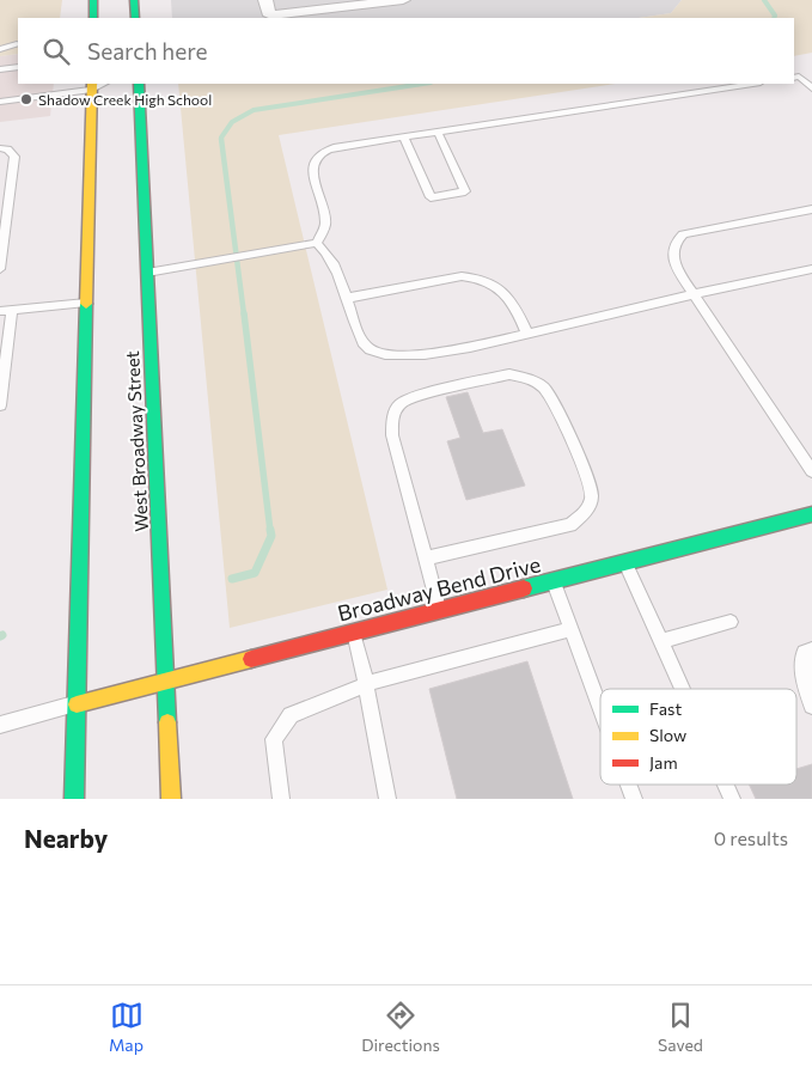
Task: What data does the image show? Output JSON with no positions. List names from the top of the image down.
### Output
{
  "streets": {
    "main road": ["West Broadway Street", "Broadway Bend Drive"]
  },
  "crossings": [
    ["West Broadway Street", "Broadway Bend Drive"]
  ],
  "places": ["Shadow Creek High School"],
  "legend": ["Fast", "Slow", "Jam"],
  "page": {
    "search": "Search here",
    "heading": ["Nearby", "0 results"],
    "nav": ["Map", "Directions", "Saved"]
  }
}
